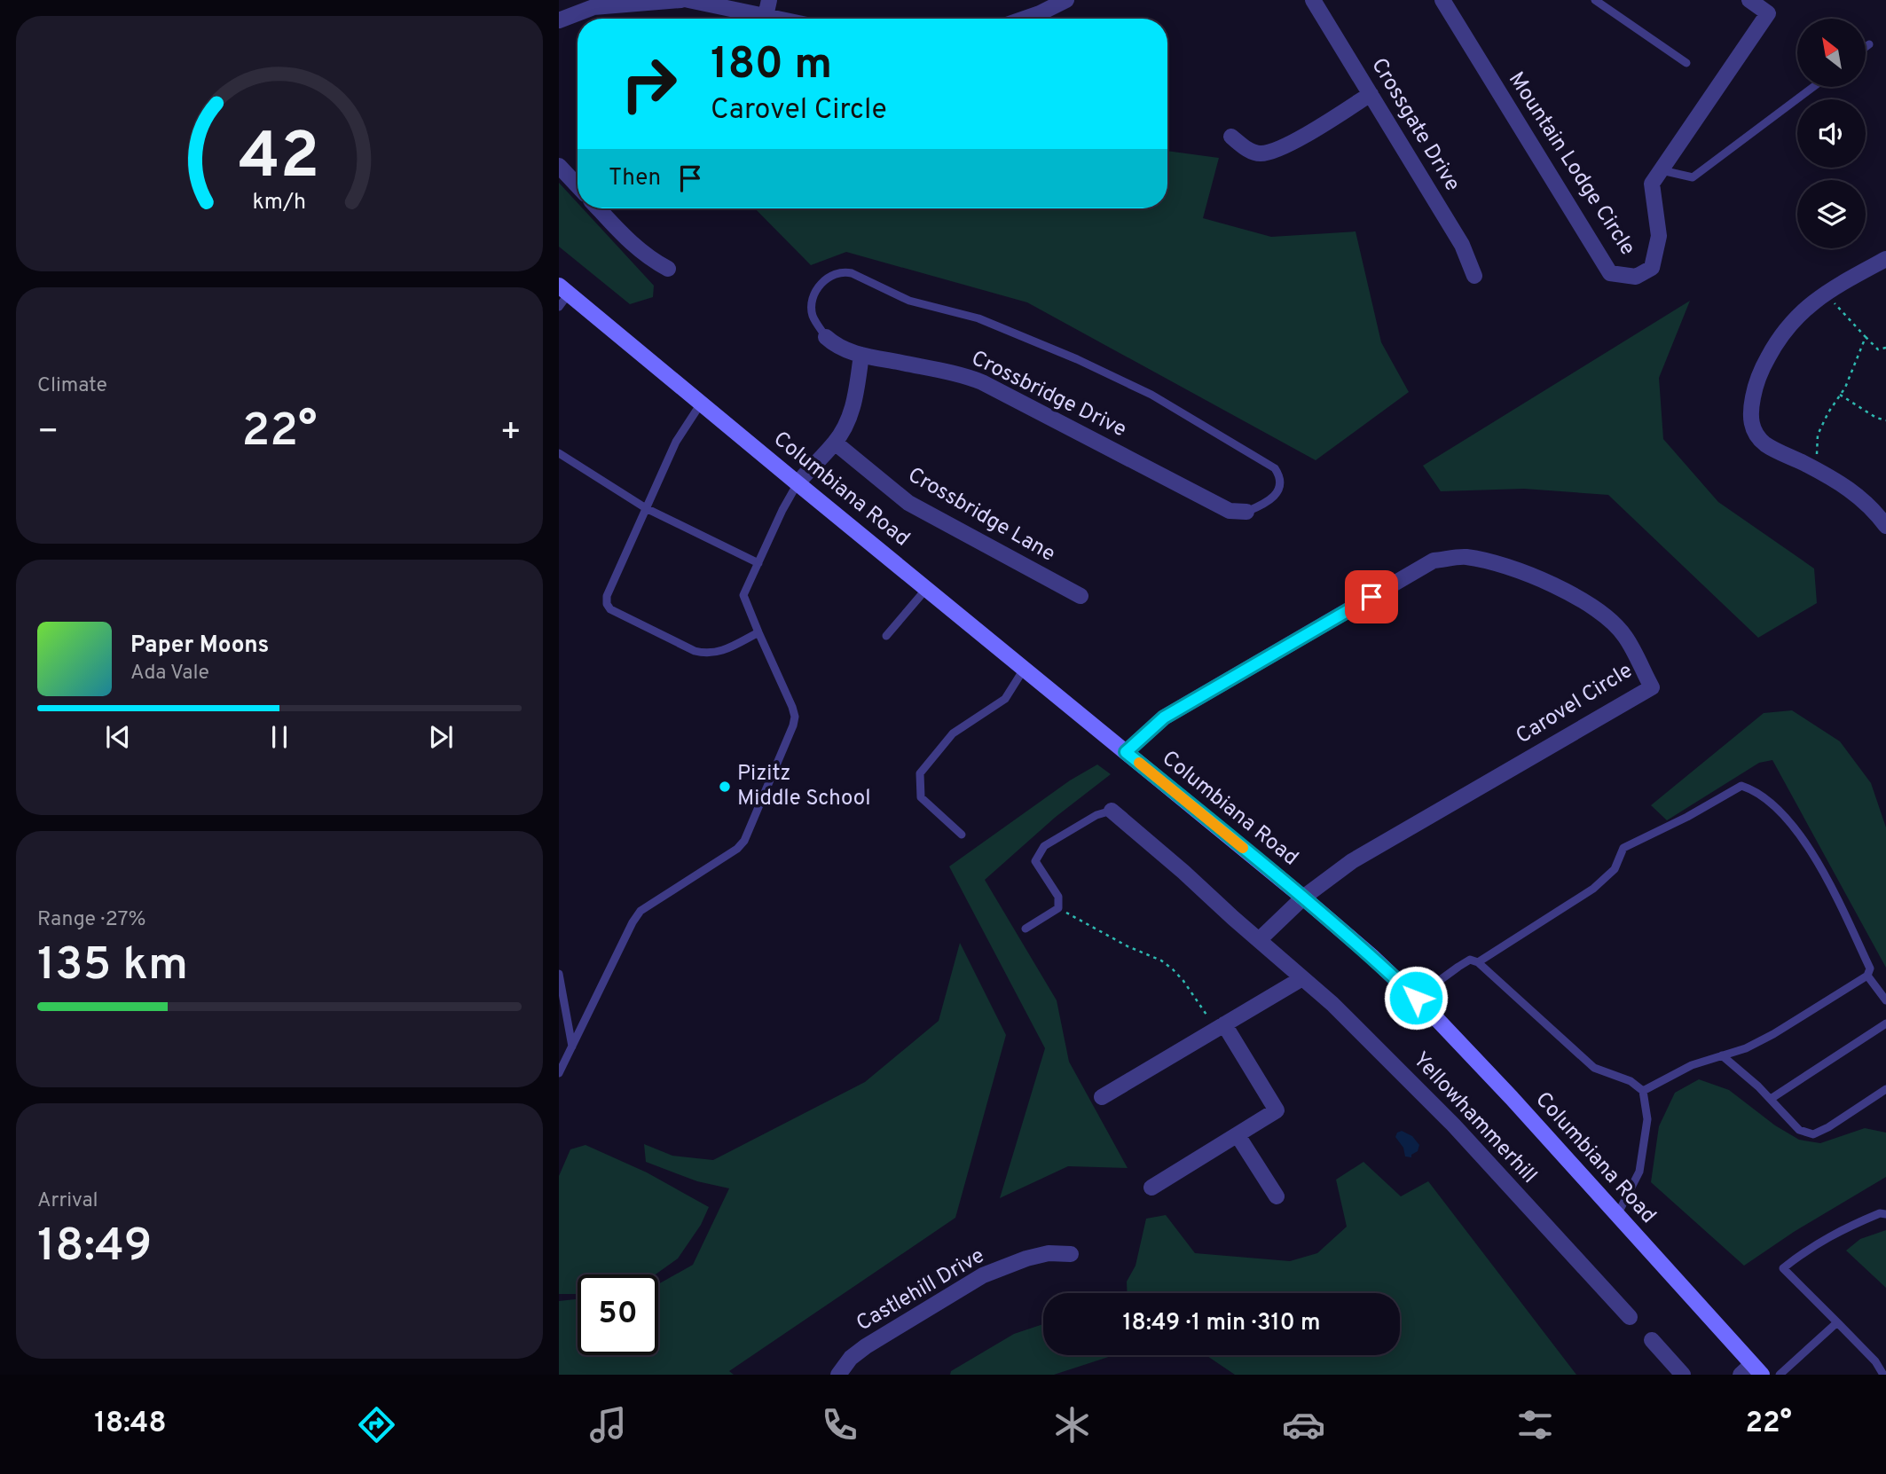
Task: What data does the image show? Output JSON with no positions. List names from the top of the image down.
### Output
{
  "streets": {
    "main road": ["Columbiana Road"],
    "street": [
      "Crossgate Drive",
      "Mountain Lodge Circle",
      "Crossbridge Drive",
      "Crossbridge Lane",
      "Carovel Circle",
      "Yellowhammerhill",
      "Castlehill Drive"
    ]
  },
  "crossings": [
    ["Columbiana Road", "Carovel Circle"]
  ],
  "places": ["Pizitz Middle School"],
  "north": "top left",
  "page": {
    "turn": ["180 m", "Carovel Circle"],
    "then": "Then",
    "tile": [
      "Climate",
      ["Range · 27%", "135 km"],
      ["Arrival", "18:49"]
    ],
    "heat": ["−", "22°", "+"],
    "song": ["Paper Moons", "Ada Vale"],
    "limit": "50",
    "trip": "18:49 · 1 min · 310 m",
    "tabs": ["18:48", "22°"],
    "gauge": ["42", "km/h"]
  }
}
